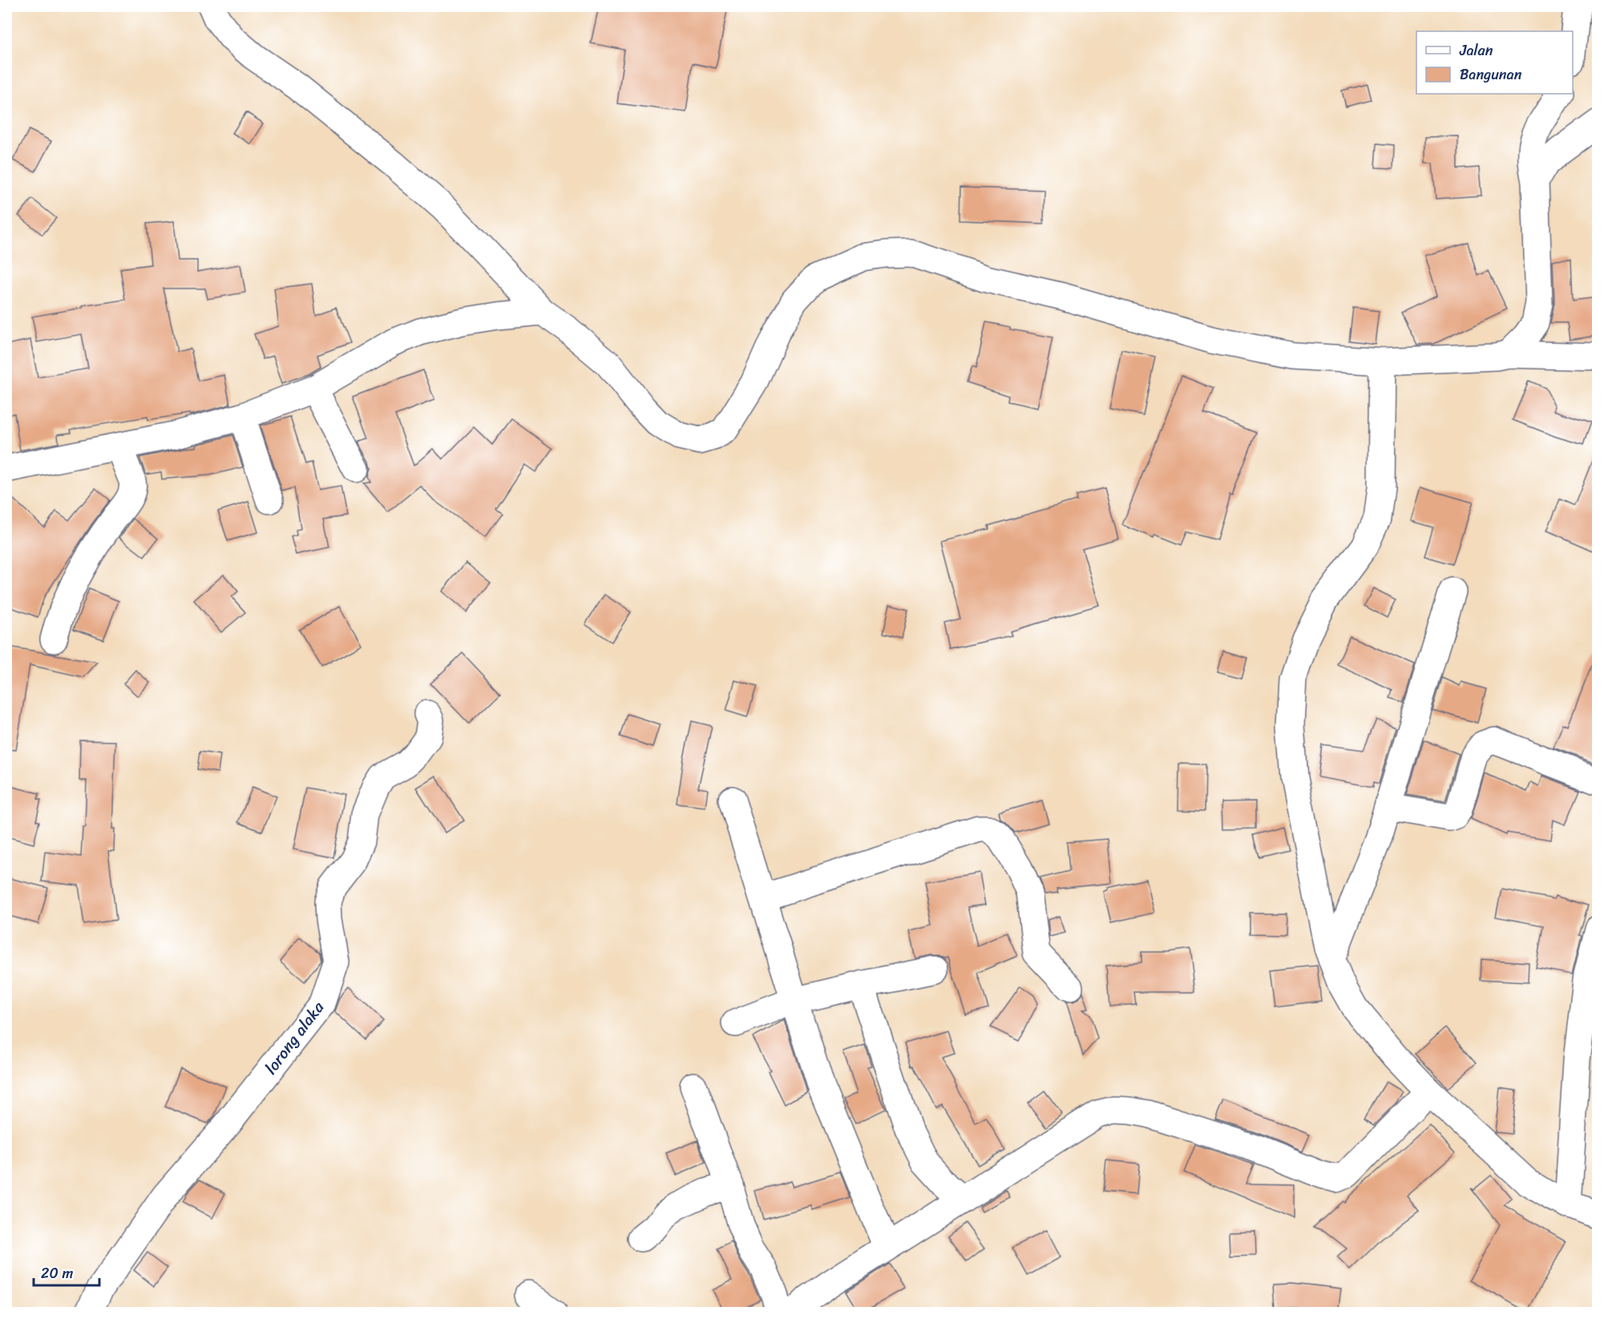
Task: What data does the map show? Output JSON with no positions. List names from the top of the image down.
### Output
{
  "streets": {
    "street": ["lorong alaka"]
  },
  "legend": ["Jalan", "Bangunan"],
  "scale_bar": "20 m"
}
